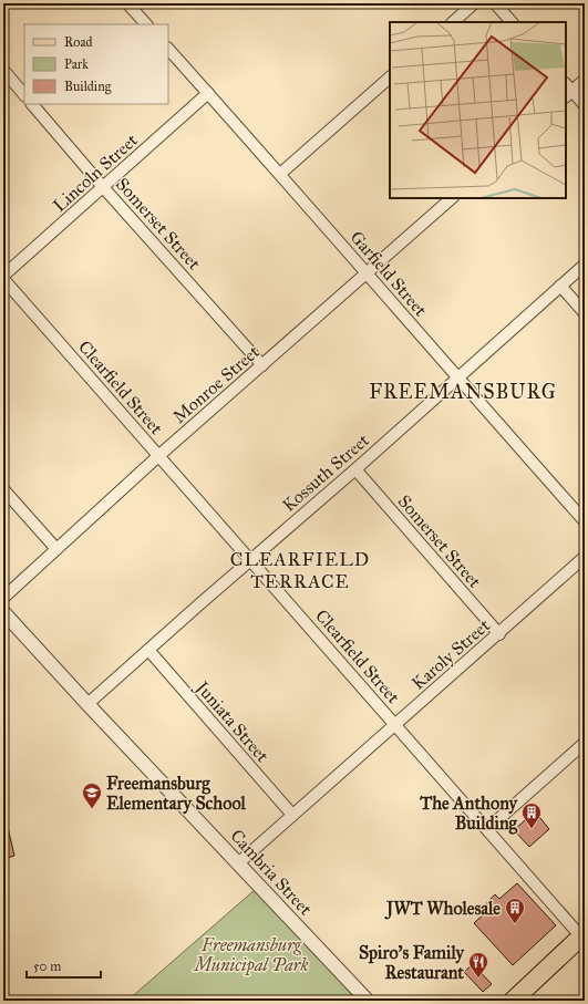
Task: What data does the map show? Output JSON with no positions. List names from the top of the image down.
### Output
{
  "streets": {
    "street": [
      "Lincoln Street",
      "Somerset Street",
      "Garfield Street",
      "Monroe Street",
      "Clearfield Street",
      "Kossuth Street",
      "Karoly Street",
      "Juniata Street",
      "Cambria Street"
    ]
  },
  "crossings": [
    ["Lincoln Street", "Somerset Street"],
    ["Lincoln Street", "Garfield Street"],
    ["Somerset Street", "Monroe Street"],
    ["Somerset Street", "Kossuth Street"],
    ["Somerset Street", "Karoly Street"],
    ["Garfield Street", "Monroe Street"],
    ["Garfield Street", "Kossuth Street"],
    ["Monroe Street", "Clearfield Street"],
    ["Clearfield Street", "Kossuth Street"],
    ["Clearfield Street", "Karoly Street"],
    ["Kossuth Street", "Juniata Street"],
    ["Kossuth Street", "Cambria Street"],
    ["Karoly Street", "Juniata Street"],
    ["Karoly Street", "Cambria Street"]
  ],
  "districts": ["FREEMANSBURG", "CLEARFIELD TERRACE"],
  "parks": ["Freemansburg Municipal Park"],
  "places": {
    "school or university": ["Freemansburg Elementary School"],
    "building": ["The Anthony Building", "JWT Wholesale"],
    "restaurant": ["Spiro's Family Restaurant"]
  },
  "legend": ["Road", "Park", "Building"],
  "scale_bar": "50 m"
}
